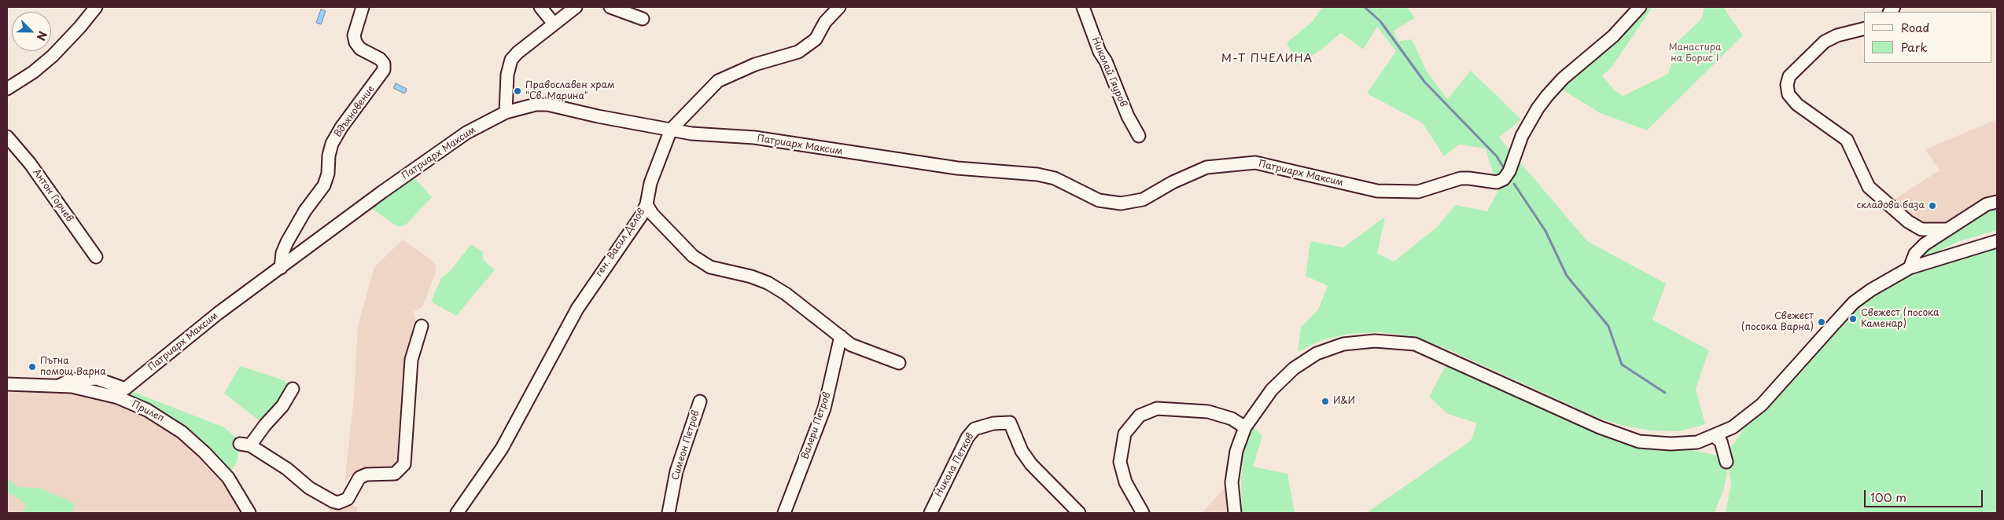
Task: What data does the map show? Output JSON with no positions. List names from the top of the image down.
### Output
{
  "streets": {
    "street": [
      "Николай Гяуров",
      "Вдъхновение",
      "Патриарх Максим",
      "Антон Горчев",
      "ген. Васил Делов",
      "Прилеп",
      "Валери Петров",
      "Симеон Петров",
      "Никола Петков"
    ]
  },
  "crossings": [
    ["Вдъхновение", "Патриарх Максим"],
    ["Патриарх Максим", "ген. Васил Делов"],
    ["Патриарх Максим", "Прилеп"]
  ],
  "districts": ["М-Т ПЧЕЛИНА"],
  "parks": ["Манастира на Борис І"],
  "places": [
    "Православен храм \"Св. Марина\"",
    "складова база",
    "Свежест (посока Каменар)",
    "Свежест (посока Варна)",
    "Пътна помощ Варна",
    "И&И"
  ],
  "legend": ["Road", "Park"],
  "scale_bar": "100 m",
  "north": "bottom right"
}
